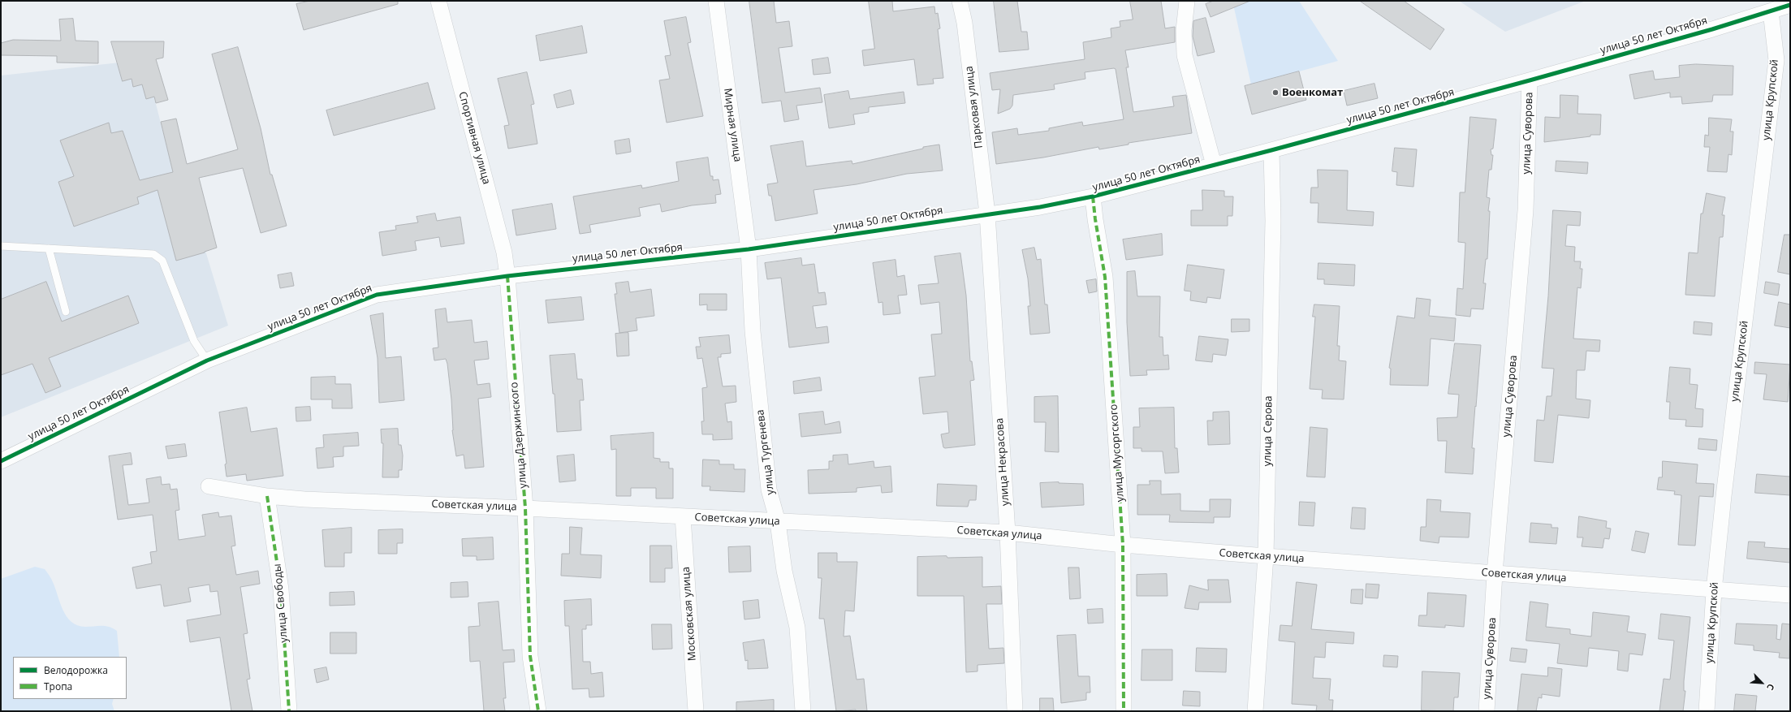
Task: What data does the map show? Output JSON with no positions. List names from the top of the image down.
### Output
{
  "streets": {
    "street": [
      "улица 50 лет Октября",
      "улица Крупской",
      "Парковая улица",
      "Мирная улица",
      "улица Суворова",
      "Спортивная улица",
      "улица Серова",
      "улица Дзержинского",
      "улица Тургенева",
      "улица Мусоргского",
      "улица Некрасова",
      "Советская улица",
      "улица Свободы",
      "Московская улица"
    ]
  },
  "crossings": [
    ["улица 50 лет Октября", "улица Крупской"],
    ["улица 50 лет Октября", "Парковая улица"],
    ["улица 50 лет Октября", "Мирная улица"],
    ["улица 50 лет Октября", "улица Суворова"],
    ["улица 50 лет Октября", "Спортивная улица"],
    ["улица 50 лет Октября", "улица Серова"],
    ["улица 50 лет Октября", "улица Дзержинского"],
    ["улица 50 лет Октября", "улица Тургенева"],
    ["улица 50 лет Октября", "улица Мусоргского"],
    ["улица 50 лет Октября", "улица Некрасова"],
    ["улица Крупской", "Советская улица"],
    ["Парковая улица", "улица Некрасова"],
    ["Мирная улица", "улица Тургенева"],
    ["улица Суворова", "Советская улица"],
    ["Спортивная улица", "улица Дзержинского"],
    ["улица Серова", "Советская улица"],
    ["улица Дзержинского", "Советская улица"],
    ["улица Тургенева", "Советская улица"],
    ["улица Мусоргского", "Советская улица"],
    ["улица Некрасова", "Советская улица"],
    ["Советская улица", "улица Свободы"],
    ["Советская улица", "Московская улица"]
  ],
  "places": ["Военкомат"],
  "legend": ["Велодорожка", "Тропа"],
  "north": "bottom right"
}
